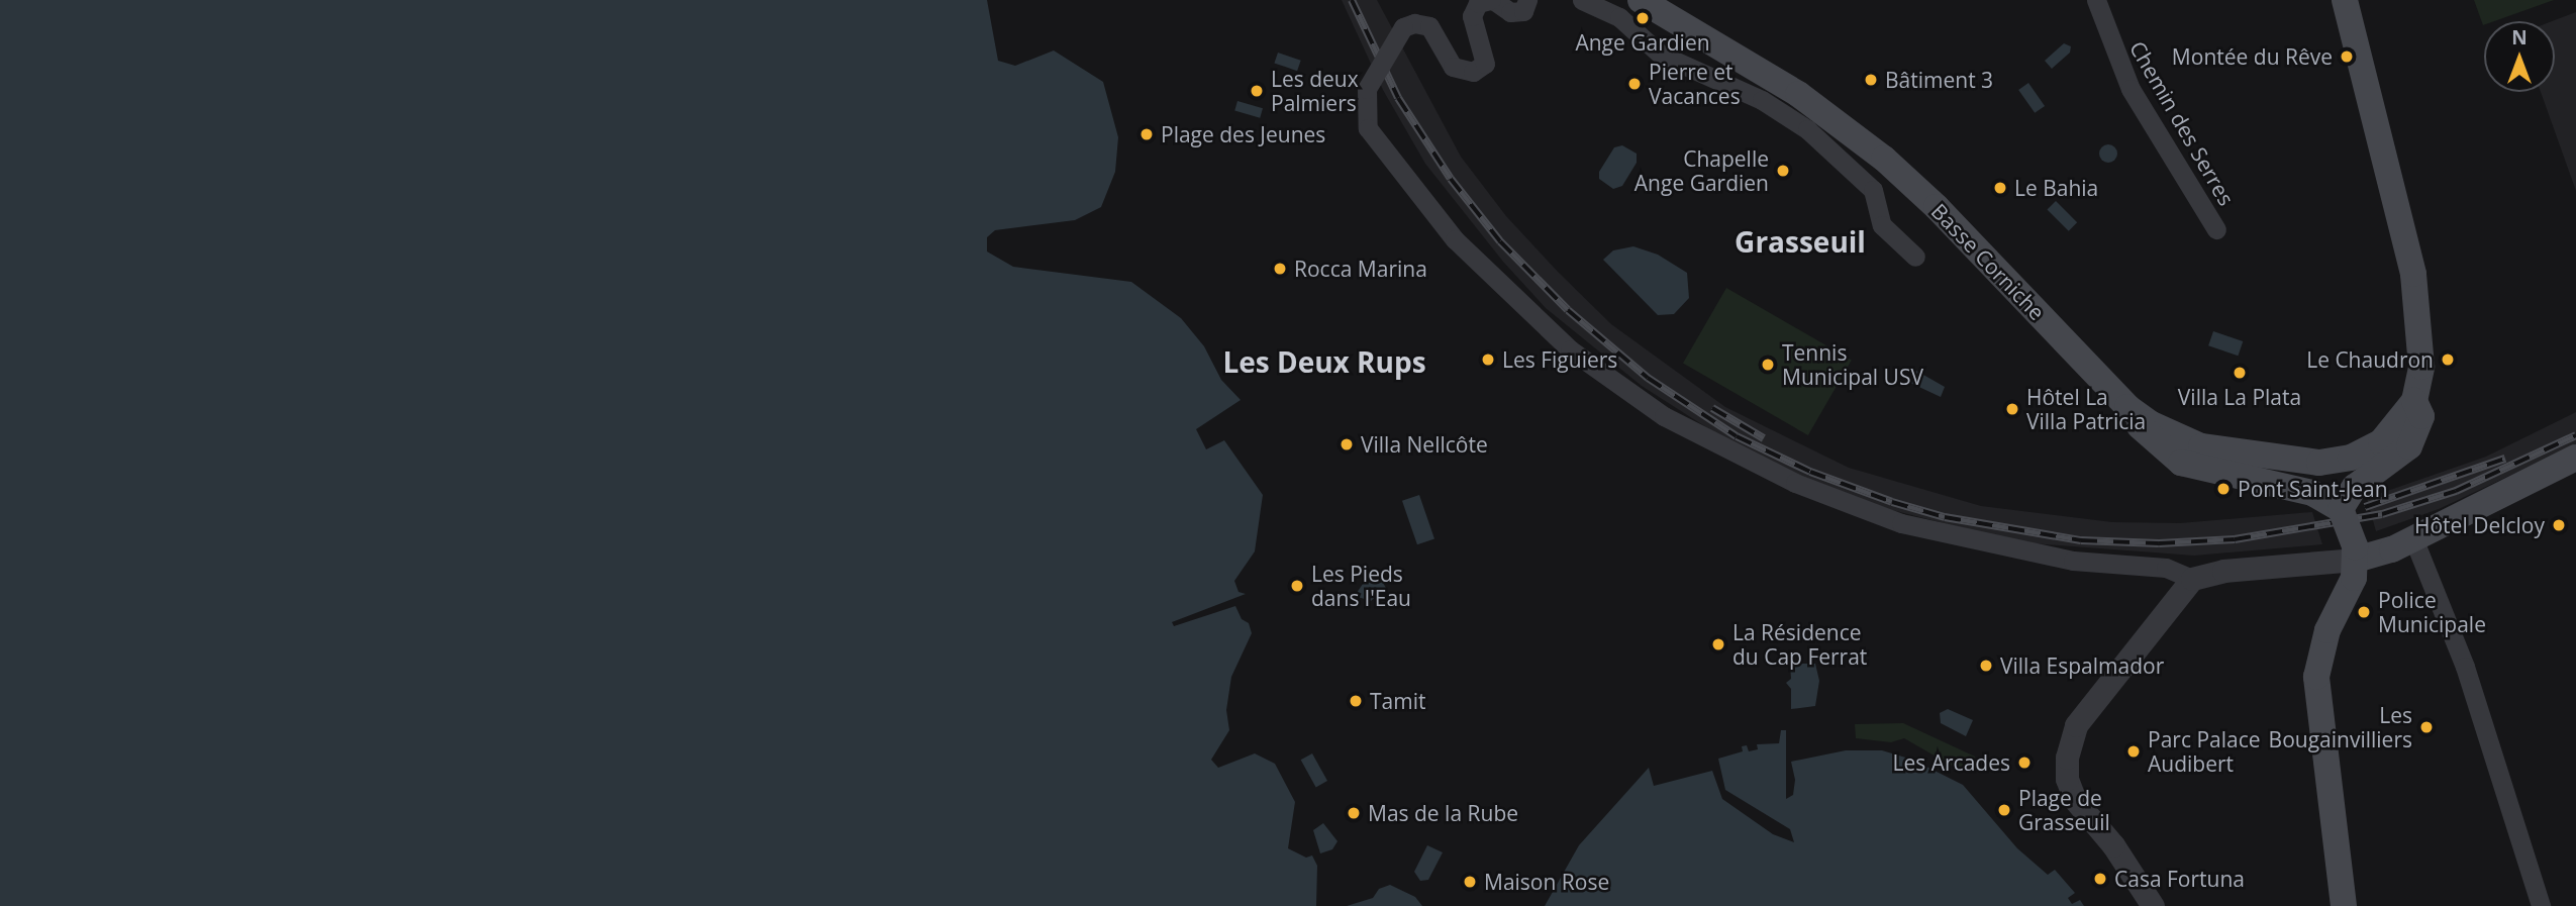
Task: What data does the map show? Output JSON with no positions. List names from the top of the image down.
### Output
{
  "streets": {
    "main road": ["Basse Corniche"],
    "street": ["Chemin des Serres"]
  },
  "districts": ["Grasseuil", "Les Deux Rups"],
  "places": [
    "Ange Gardien",
    "Montée du Rêve",
    "Bâtiment 3",
    "Pierre et Vacances",
    "Les deux Palmiers",
    "Plage des Jeunes",
    "Chapelle Ange Gardien",
    "Le Bahia",
    "Rocca Marina",
    "Les Figuiers",
    "Le Chaudron",
    "Tennis Municipal USV",
    "Villa La Plata",
    "Hôtel La Villa Patricia",
    "Villa Nellcôte",
    "Pont Saint-Jean",
    "Hôtel Delcloy",
    "Les Pieds dans l'Eau",
    "Police Municipale",
    "La Résidence du Cap Ferrat",
    "Villa Espalmador",
    "Tamit",
    "Les Bougainvilliers",
    "Parc Palace Audibert",
    "Les Arcades",
    "Plage de Grasseuil",
    "Mas de la Rube",
    "Casa Fortuna",
    "Maison Rose"
  ],
  "north": "top"
}
